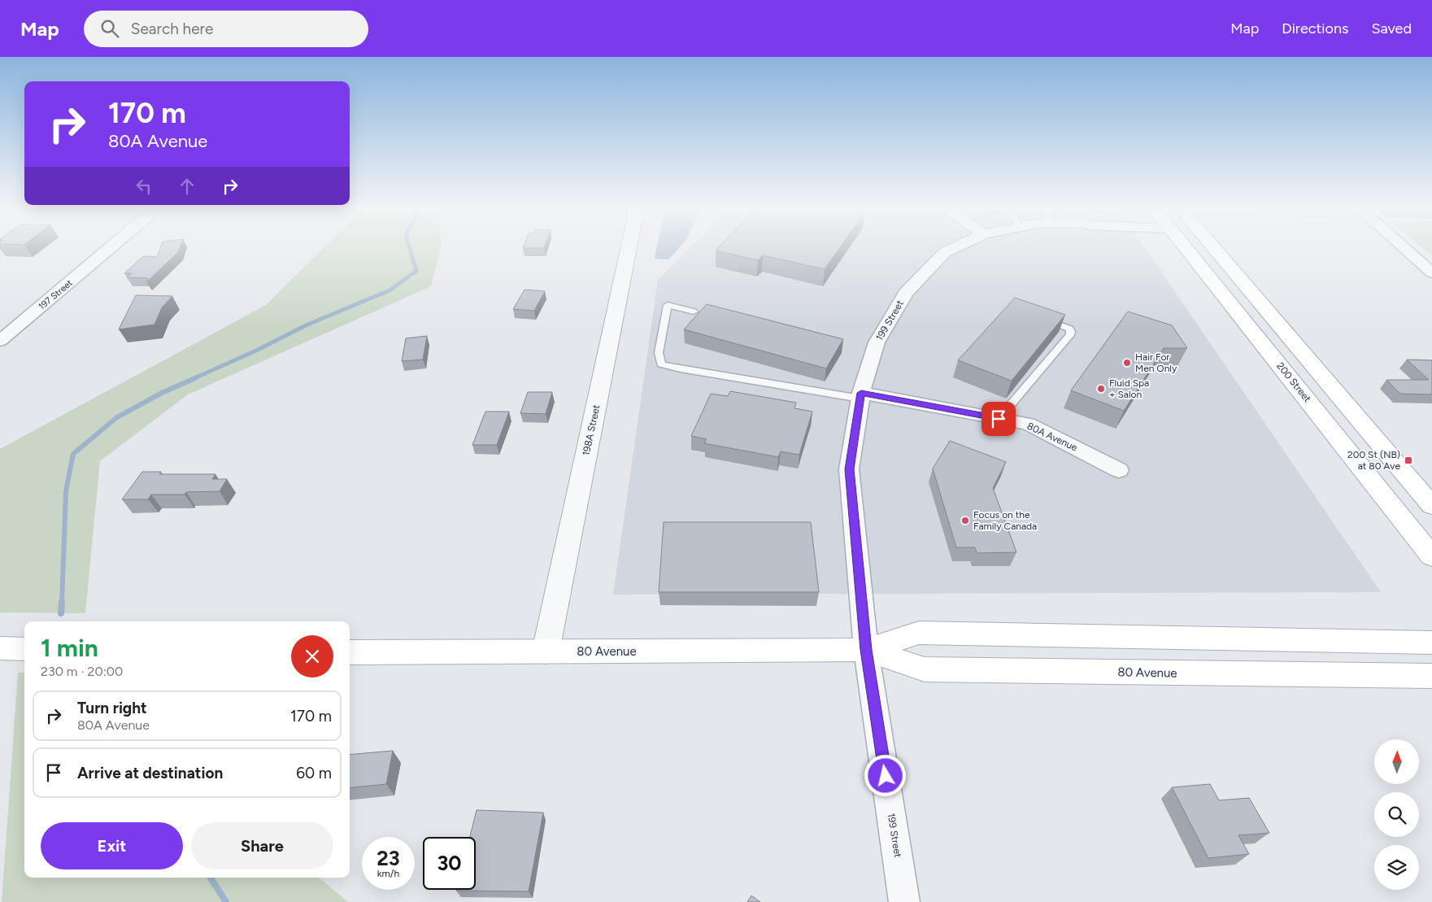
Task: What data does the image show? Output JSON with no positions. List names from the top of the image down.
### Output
{
  "streets": {
    "main road": ["200 Street", "80 Avenue"],
    "street": [
      "197 Street",
      "199 Street",
      "198A Street",
      "80A Avenue"
    ]
  },
  "crossings": [
    ["199 Street", "80A Avenue"],
    ["199 Street", "80 Avenue"],
    ["198A Street", "80 Avenue"]
  ],
  "places": {
    "other": ["Hair For Men Only", "Fluid Spa + Salon", "Focus on the Family Canada"],
    "transit": ["200 St (NB) at 80 Ave"]
  },
  "north": "top",
  "page": {
    "header": "Map",
    "search": "Search here",
    "nav": ["Map", "Directions", "Saved"],
    "turn": ["170 m", "80A Avenue"],
    "heading": ["1 min", "230 m · 20:00"],
    "list": [
      {
        "name": "Turn right",
        "note": "80A Avenue",
        "value": "170 m"
      },
      {
        "name": "Arrive at destination",
        "value": "60 m"
      }
    ],
    "buttons": ["Exit", "Share"],
    "speed": "23 km/h",
    "limit": "30"
  }
}
